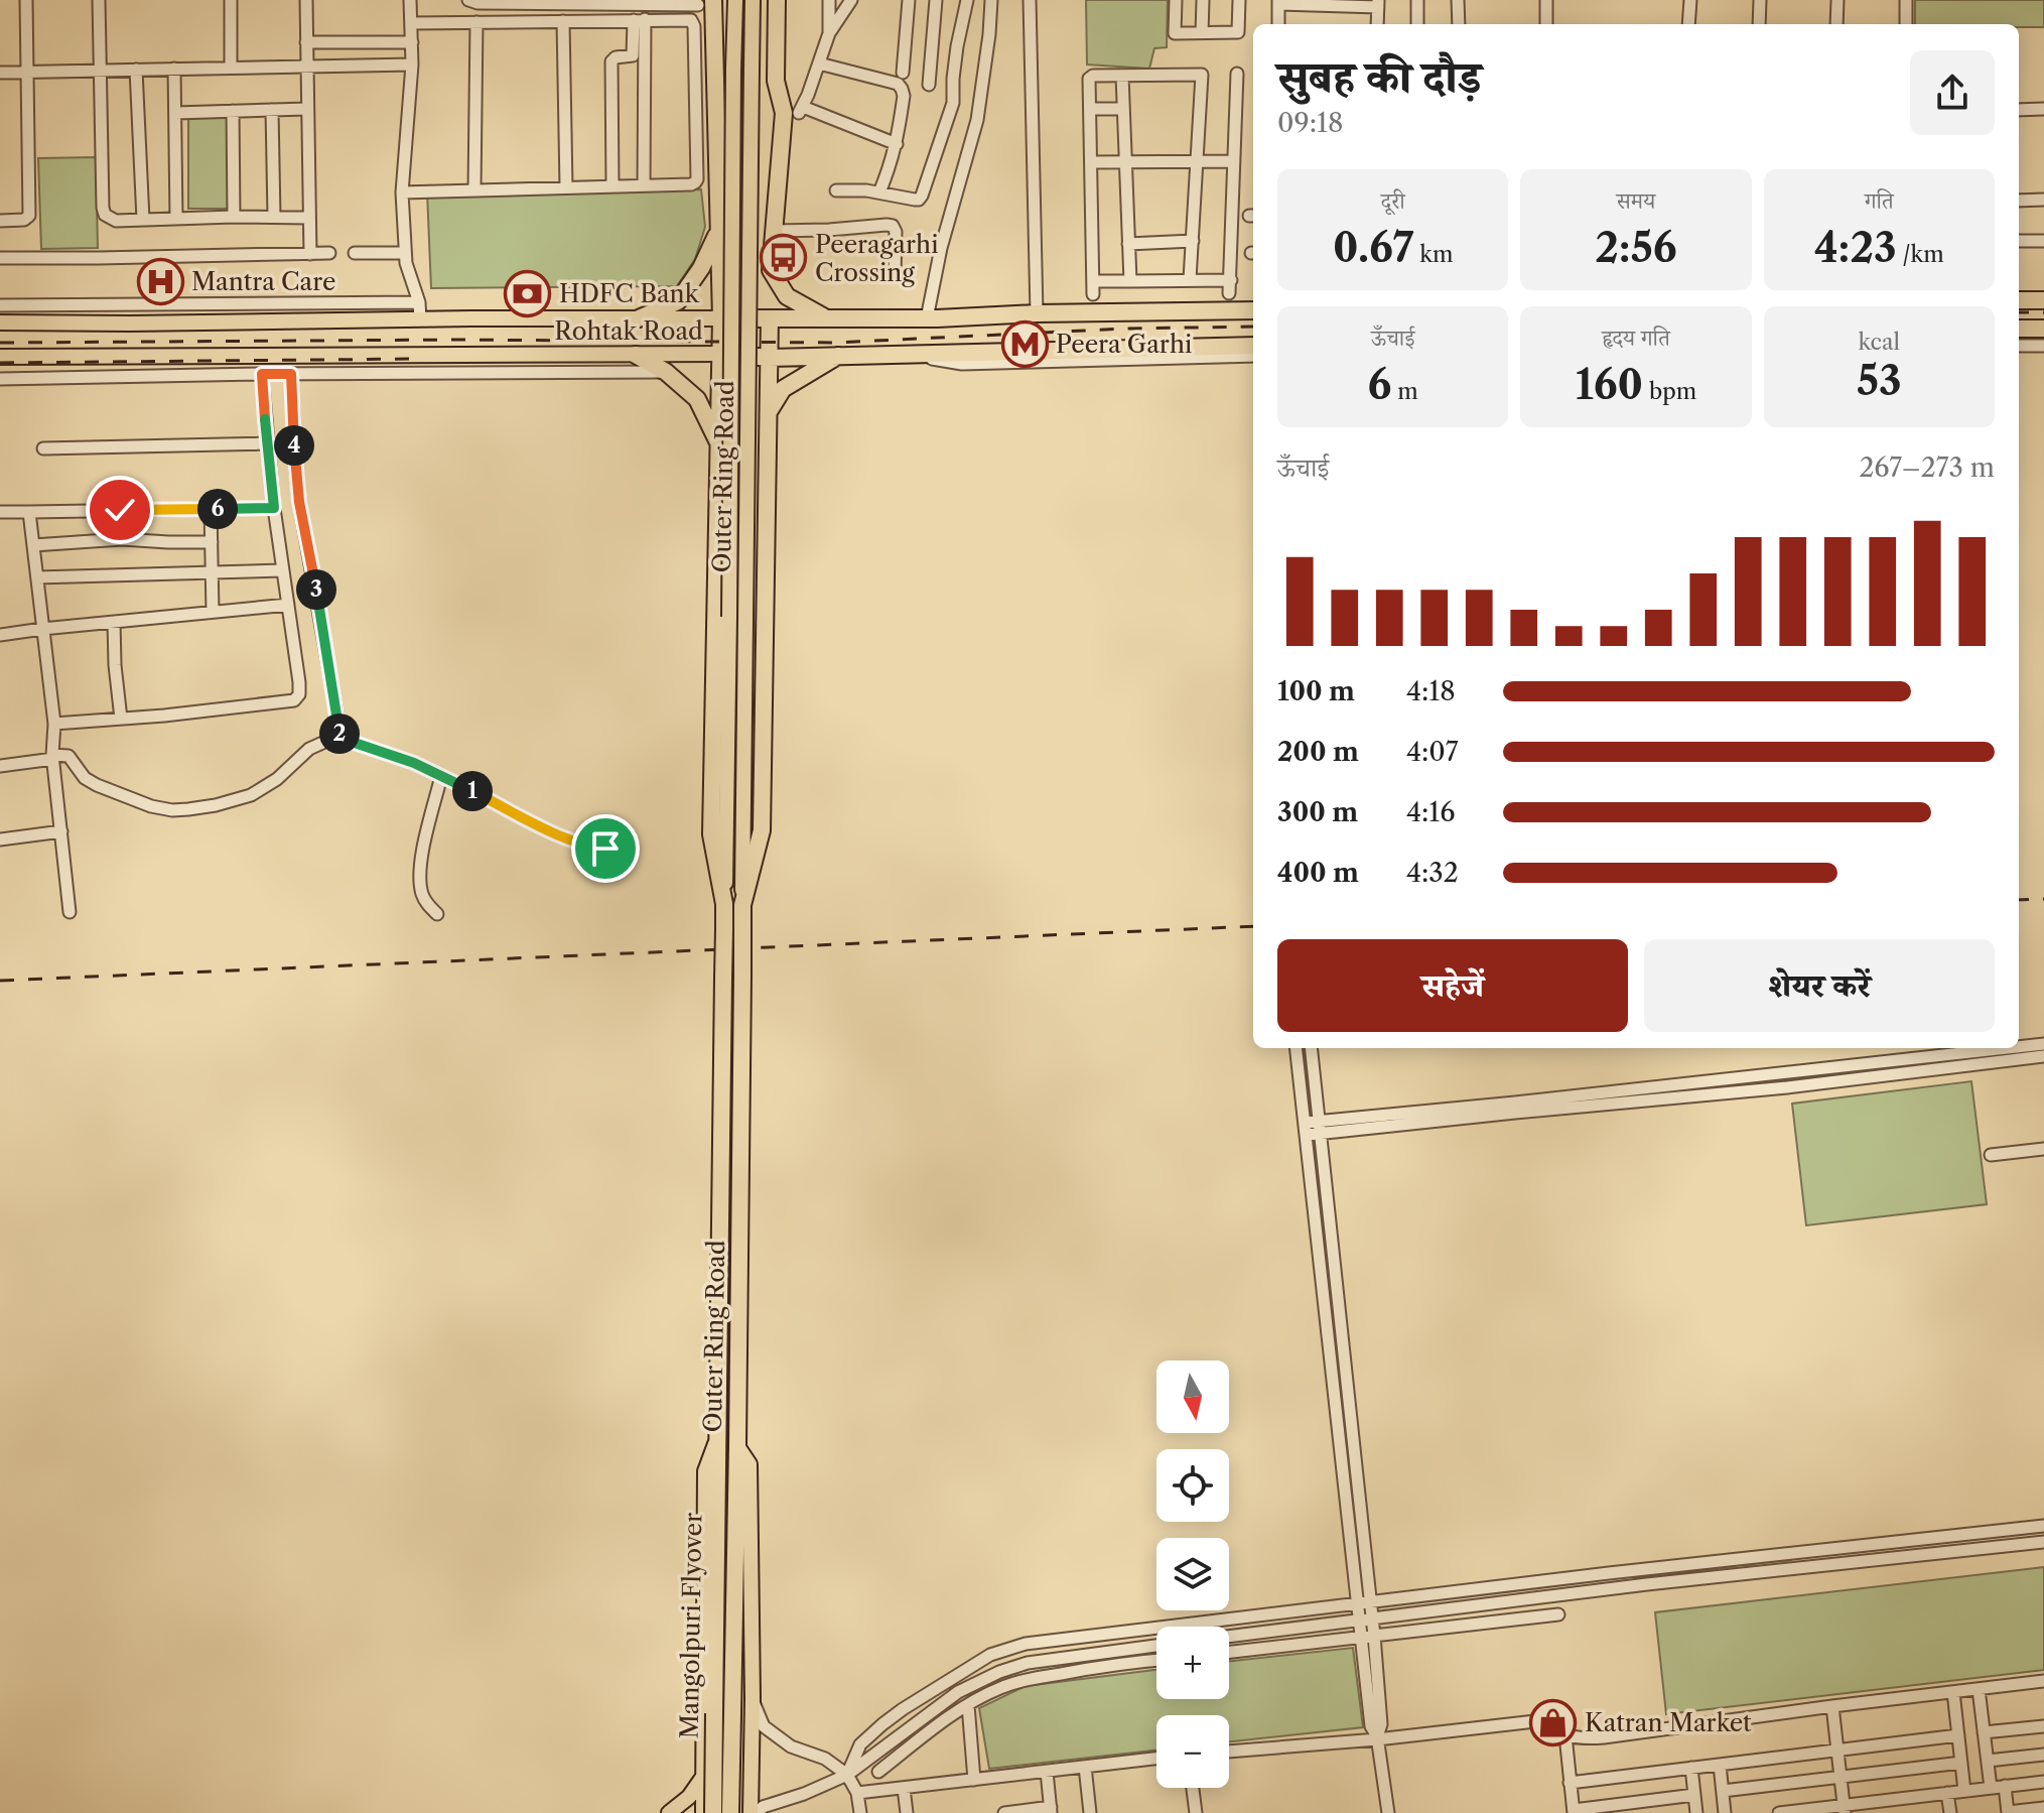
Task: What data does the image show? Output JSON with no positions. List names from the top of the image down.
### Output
{
  "streets": {
    "highway": ["Rohtak Road", "Outer Ring Road", "Mangolpuri Flyover"]
  },
  "crossings": [
    ["Rohtak Road", "Outer Ring Road"],
    ["Outer Ring Road", "Mangolpuri Flyover"]
  ],
  "places": {
    "bus stop": ["Peeragarhi Crossing"],
    "hospital": ["Mantra Care"],
    "bank": ["HDFC Bank"],
    "metro station": ["Peera Garhi"],
    "shop": ["Katran Market"]
  },
  "north": "bottom",
  "page": {
    "heading": ["सुबह की दौड़", "09:18"],
    "stats": [
      ["दूरी", "0.67 km"],
      ["समय", "2:56"],
      ["गति", "4:23 /km"],
      ["ऊँचाई", "6 m"],
      ["हृदय गति", "160 bpm"],
      ["kcal", "53"]
    ],
    "pins": [
      "4",
      "6",
      "3",
      "2",
      "1"
    ],
    "chart": ["ऊँचाई", "267–273 m"],
    "list": [
      {
        "name": "100 m",
        "note": "4:18"
      },
      {
        "name": "200 m",
        "note": "4:07"
      },
      {
        "name": "300 m",
        "note": "4:16"
      },
      {
        "name": "400 m",
        "note": "4:32"
      }
    ],
    "buttons": ["सहेजें", "शेयर करें"],
    "map_buttons": ["+", "−"]
  }
}
